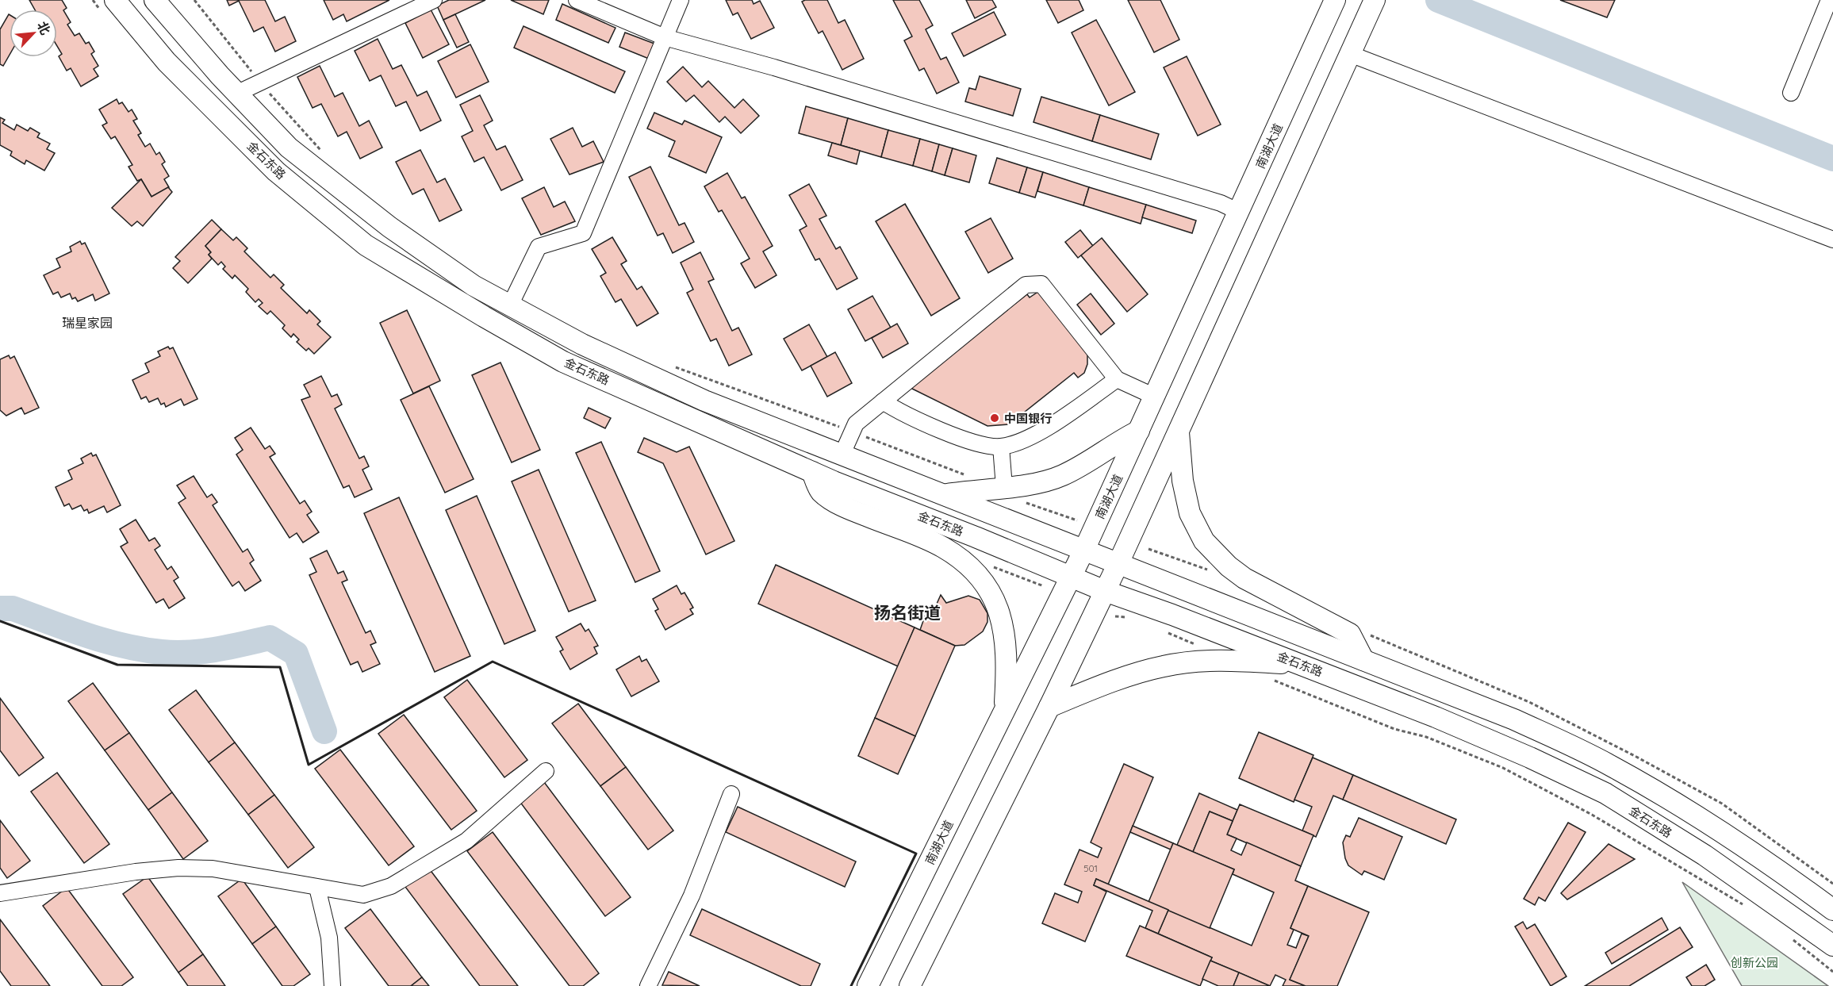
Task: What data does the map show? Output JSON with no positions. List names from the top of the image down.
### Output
{
  "streets": {
    "main road": ["南湖大道", "金石东路"]
  },
  "crossings": [
    ["南湖大道", "金石东路"]
  ],
  "districts": ["瑞星家园", "扬名街道"],
  "parks": ["创新公园"],
  "places": ["中国银行"],
  "house_numbers": ["501"],
  "north": "top right"
}
